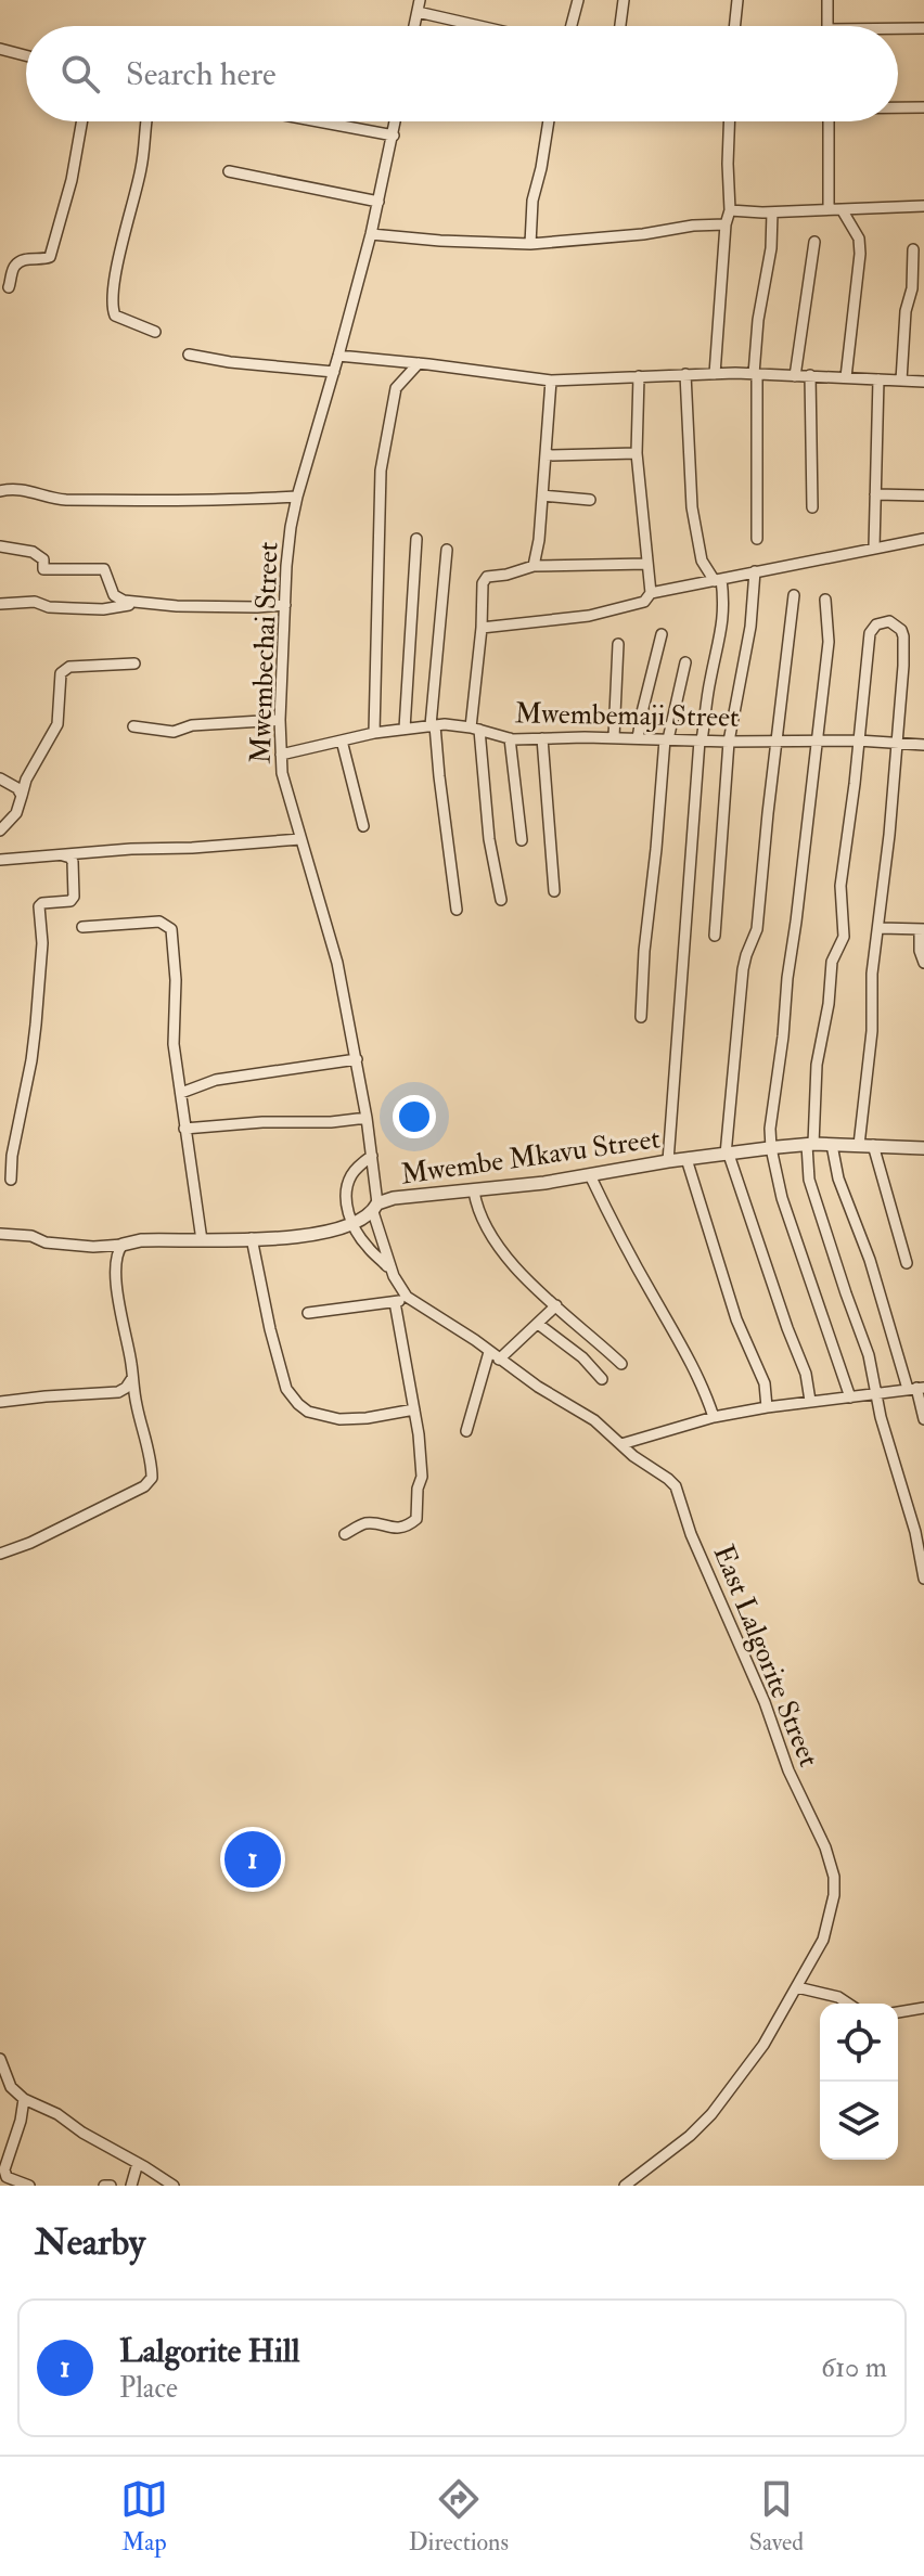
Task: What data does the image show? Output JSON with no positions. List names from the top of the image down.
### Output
{
  "streets": {
    "street": [
      "Mwembechai Street",
      "Mwembemaji Street",
      "Mwembe Mkavu Street",
      "East Lalgorite Street"
    ]
  },
  "crossings": [
    ["Mwembechai Street", "Mwembemaji Street"],
    ["Mwembechai Street", "Mwembe Mkavu Street"],
    ["Mwembechai Street", "East Lalgorite Street"],
    ["Mwembe Mkavu Street", "East Lalgorite Street"]
  ],
  "page": {
    "search": "Search here",
    "pins": "1",
    "heading": "Nearby",
    "list": [
      {
        "mark": "1",
        "name": "Lalgorite Hill",
        "note": "Place",
        "value": "610 m"
      }
    ],
    "nav": ["Map", "Directions", "Saved"]
  }
}
